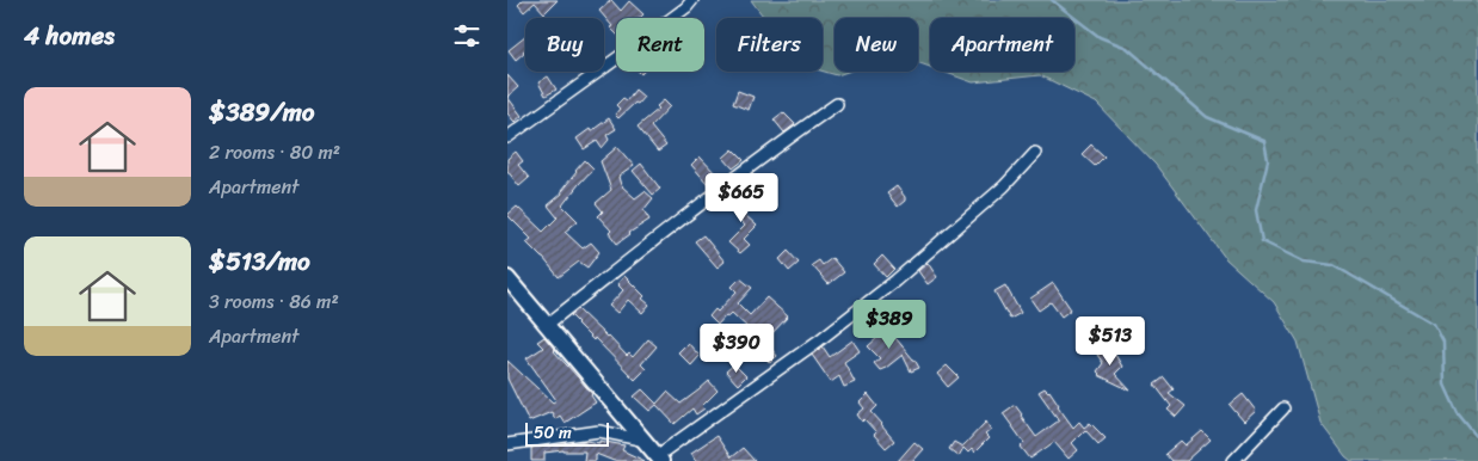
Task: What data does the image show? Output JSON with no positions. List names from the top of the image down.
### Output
{
  "scale_bar": "50 m",
  "page": {
    "heading": "4 homes",
    "chip": [
      "Buy",
      "Rent",
      "Filters",
      "New",
      "Apartment"
    ],
    "list": [
      {
        "name": "$389/mo",
        "note": "2 rooms · 80 m² · Apartment"
      },
      {
        "name": "$513/mo",
        "note": "3 rooms · 86 m² · Apartment"
      }
    ],
    "price": [
      "$665",
      "$389",
      "$513",
      "$390"
    ],
    "scale": "50 m"
  }
}
